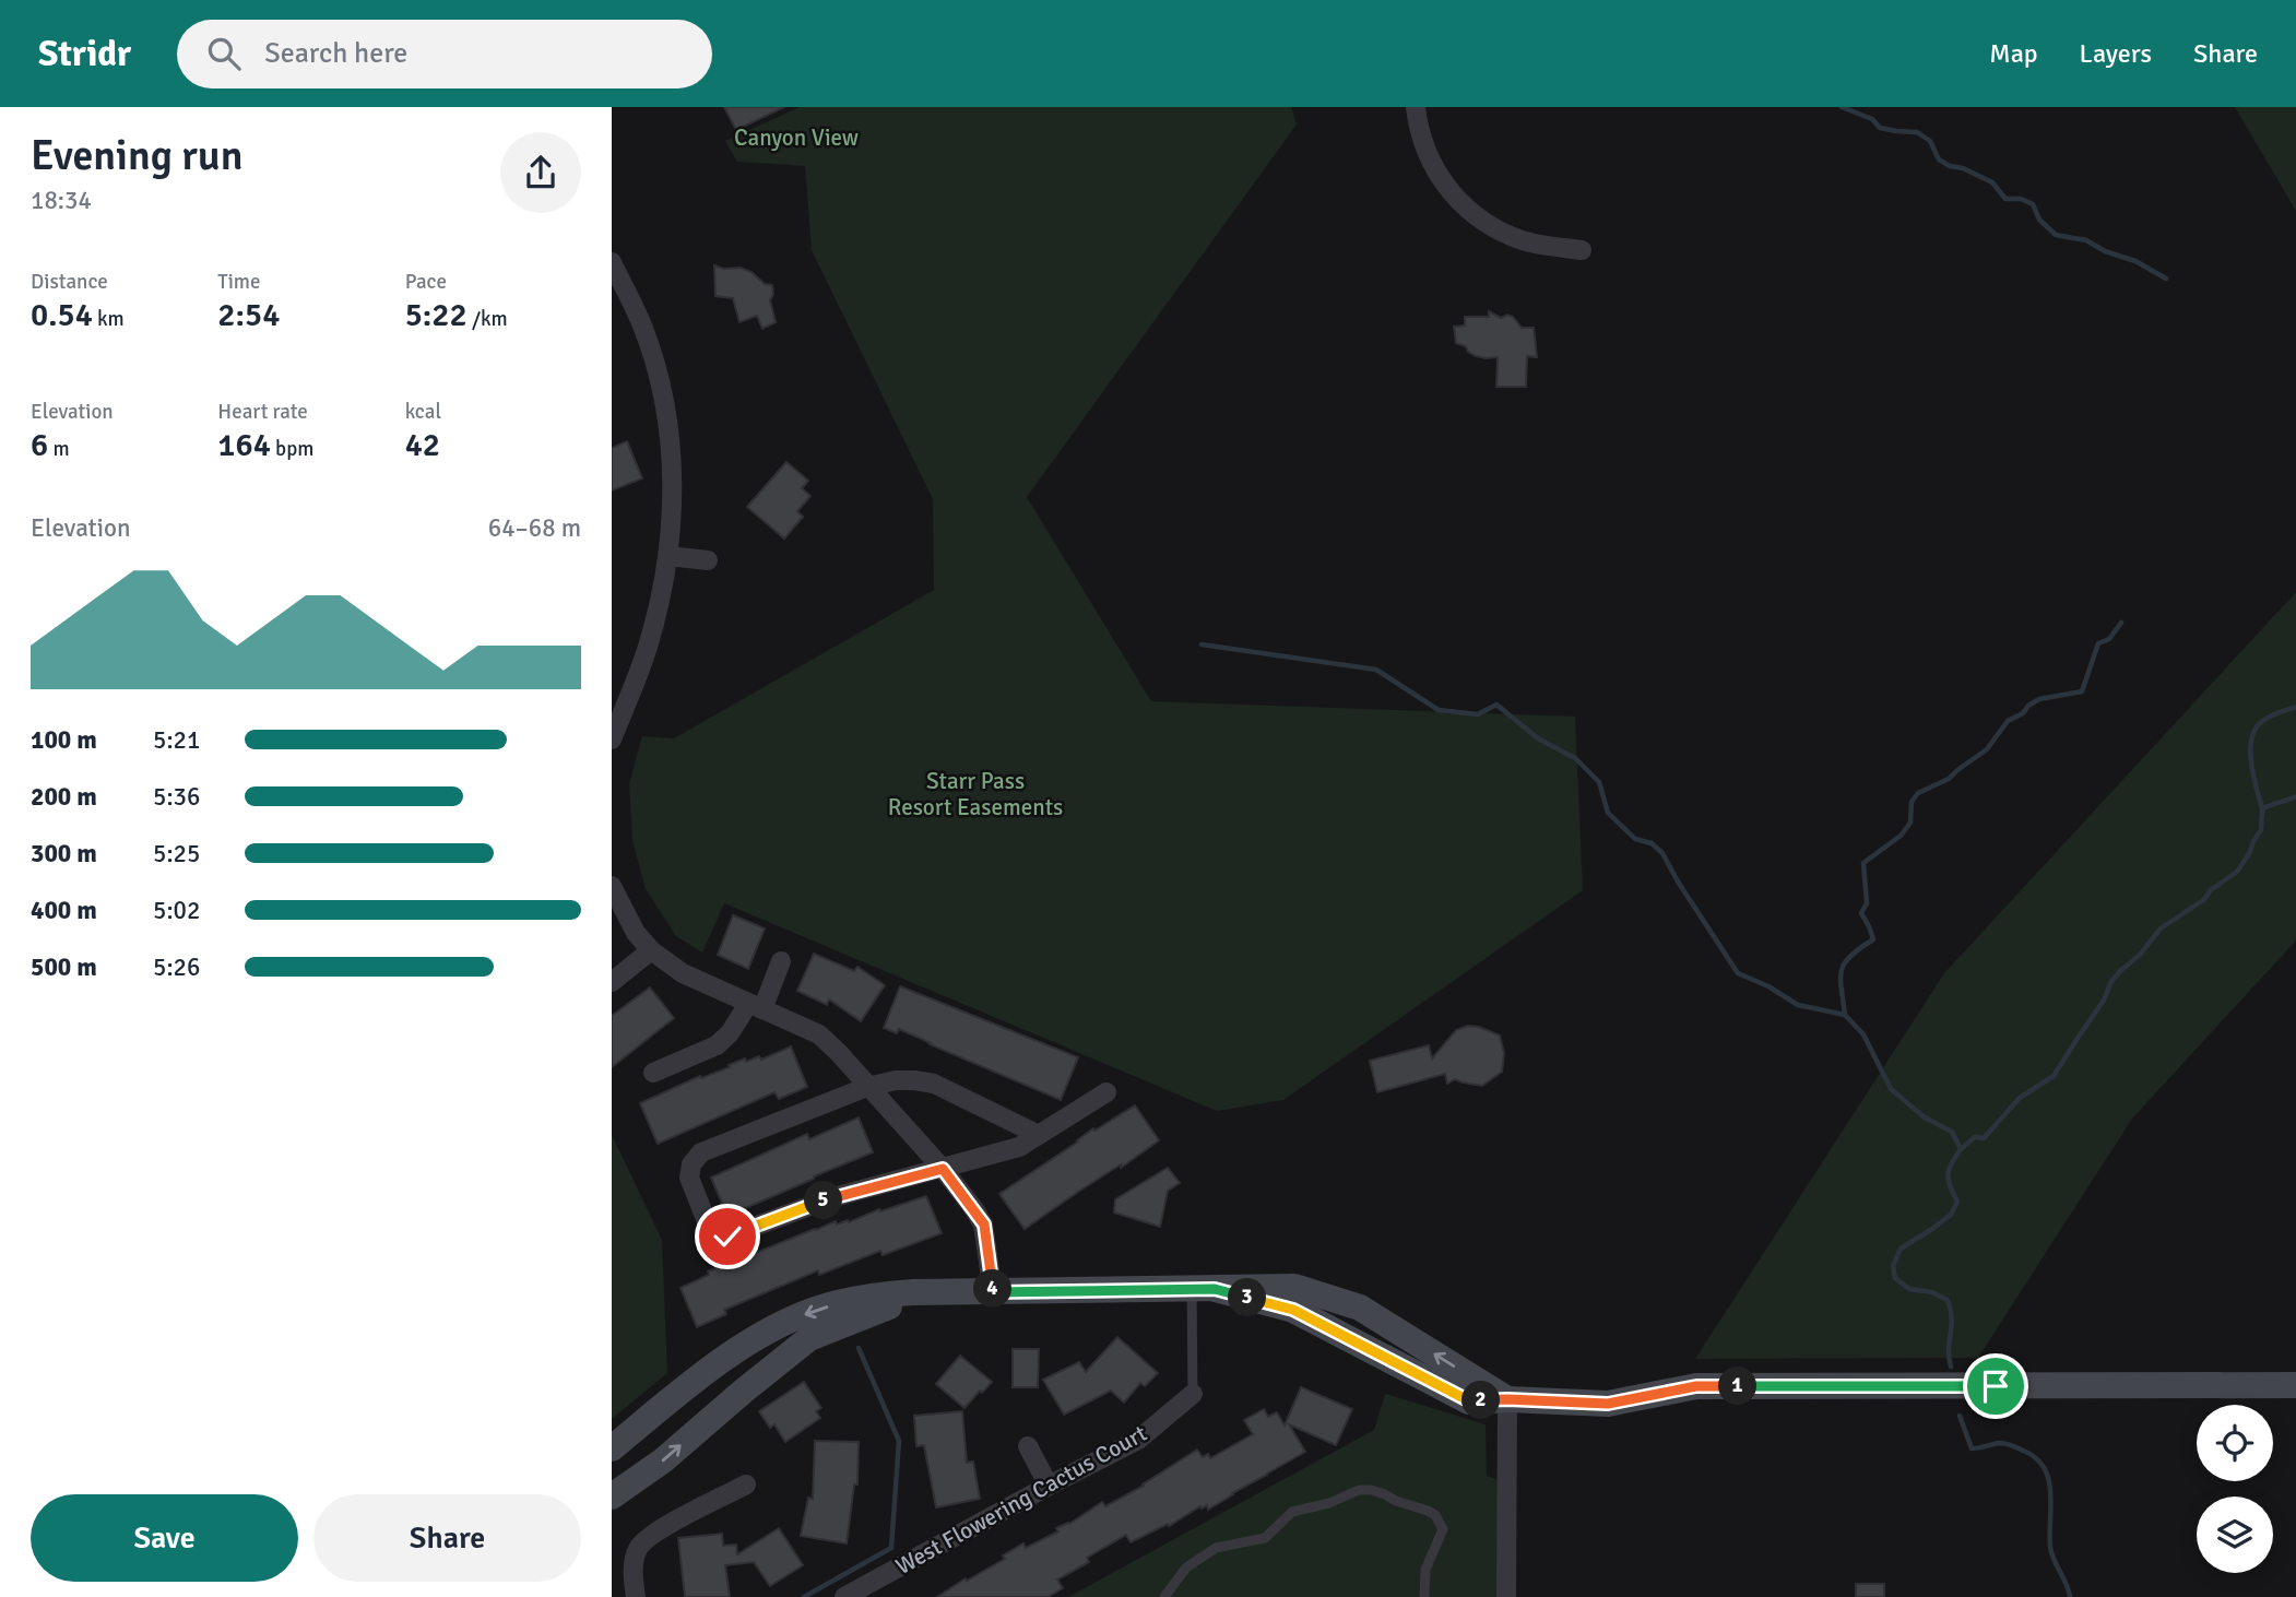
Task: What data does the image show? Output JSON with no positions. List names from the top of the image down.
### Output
{
  "streets": {
    "street": ["West Flowering Cactus Court"]
  },
  "parks": ["Canyon View", "Starr Pass Resort Easements"],
  "page": {
    "header": "Stridr",
    "search": "Search here",
    "nav": ["Map", "Layers", "Share"],
    "heading": ["Evening run", "18:34"],
    "stats": [
      ["Distance", "0.54 km"],
      ["Time", "2:54"],
      ["Pace", "5:22 /km"],
      ["Elevation", "6 m"],
      ["Heart rate", "164 bpm"],
      ["kcal", "42"]
    ],
    "chart": ["Elevation", "64–68 m"],
    "list": [
      {
        "name": "100 m",
        "note": "5:21"
      },
      {
        "name": "200 m",
        "note": "5:36"
      },
      {
        "name": "300 m",
        "note": "5:25"
      },
      {
        "name": "400 m",
        "note": "5:02"
      },
      {
        "name": "500 m",
        "note": "5:26"
      }
    ],
    "pins": [
      "5",
      "4",
      "3",
      "1",
      "2"
    ],
    "buttons": ["Save", "Share"]
  }
}
